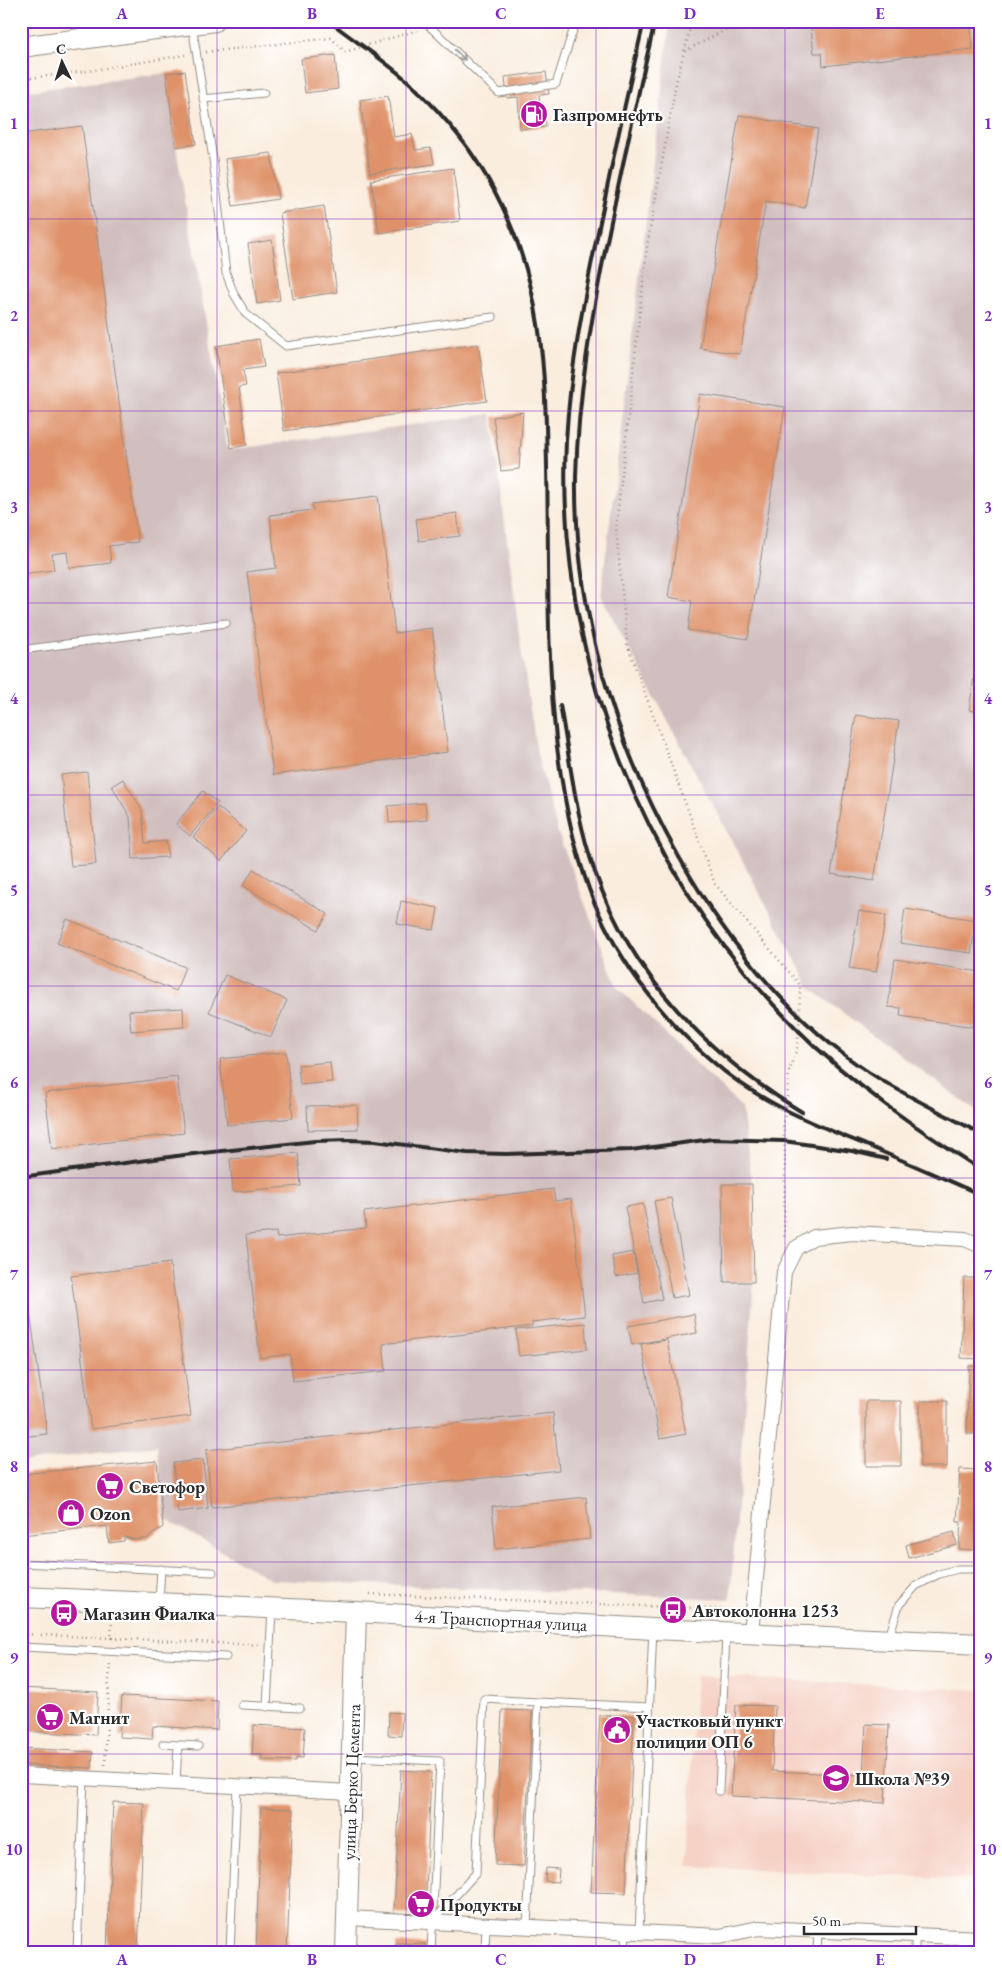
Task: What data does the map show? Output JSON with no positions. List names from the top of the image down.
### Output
{
  "streets": {
    "main road": ["4-я Транспортная улица", "улица Берко Цемента"]
  },
  "crossings": [
    ["4-я Транспортная улица", "улица Берко Цемента"]
  ],
  "places": {
    "fuel station": ["Газпромнефть"],
    "supermarket": ["Светофор", "Магнит", "Продукты"],
    "shop": ["Ozon"],
    "bus stop": ["Автоколонна 1253", "Магазин Фиалка"],
    "public building": ["Участковый пункт полиции ОП 6"],
    "school or university": ["Школа №39"]
  },
  "scale_bar": "50 m",
  "north": "top",
  "grid": {
    "columns": [
      "A",
      "B",
      "C",
      "D",
      "E"
    ],
    "rows": [
      "1",
      "2",
      "3",
      "4",
      "5",
      "6",
      "7",
      "8",
      "9",
      "10"
    ]
  }
}
